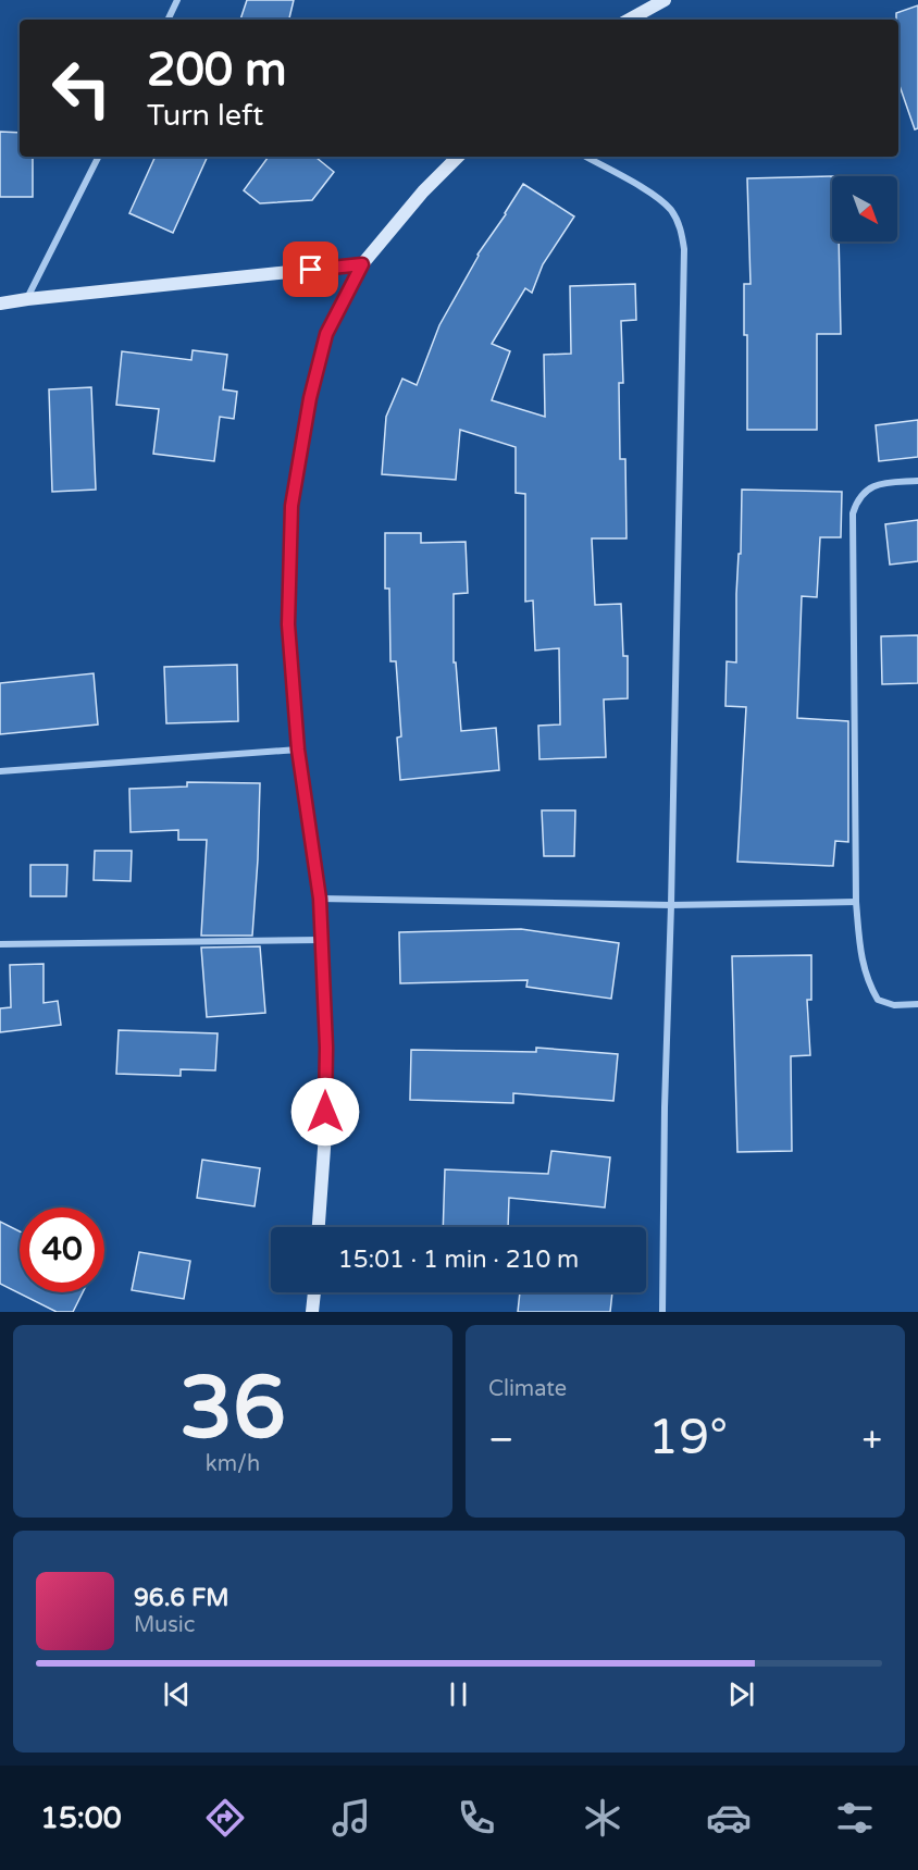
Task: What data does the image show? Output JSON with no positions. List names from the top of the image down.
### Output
{
  "north": "bottom right",
  "page": {
    "turn": ["200 m", "Turn left"],
    "limit": "40",
    "trip": "15:01 · 1 min · 210 m",
    "tile": [
      ["36", "km/h"],
      "Climate"
    ],
    "heat": ["−", "19°", "+"],
    "song": ["96.6 FM", "Music"],
    "tabs": "15:00"
  }
}
